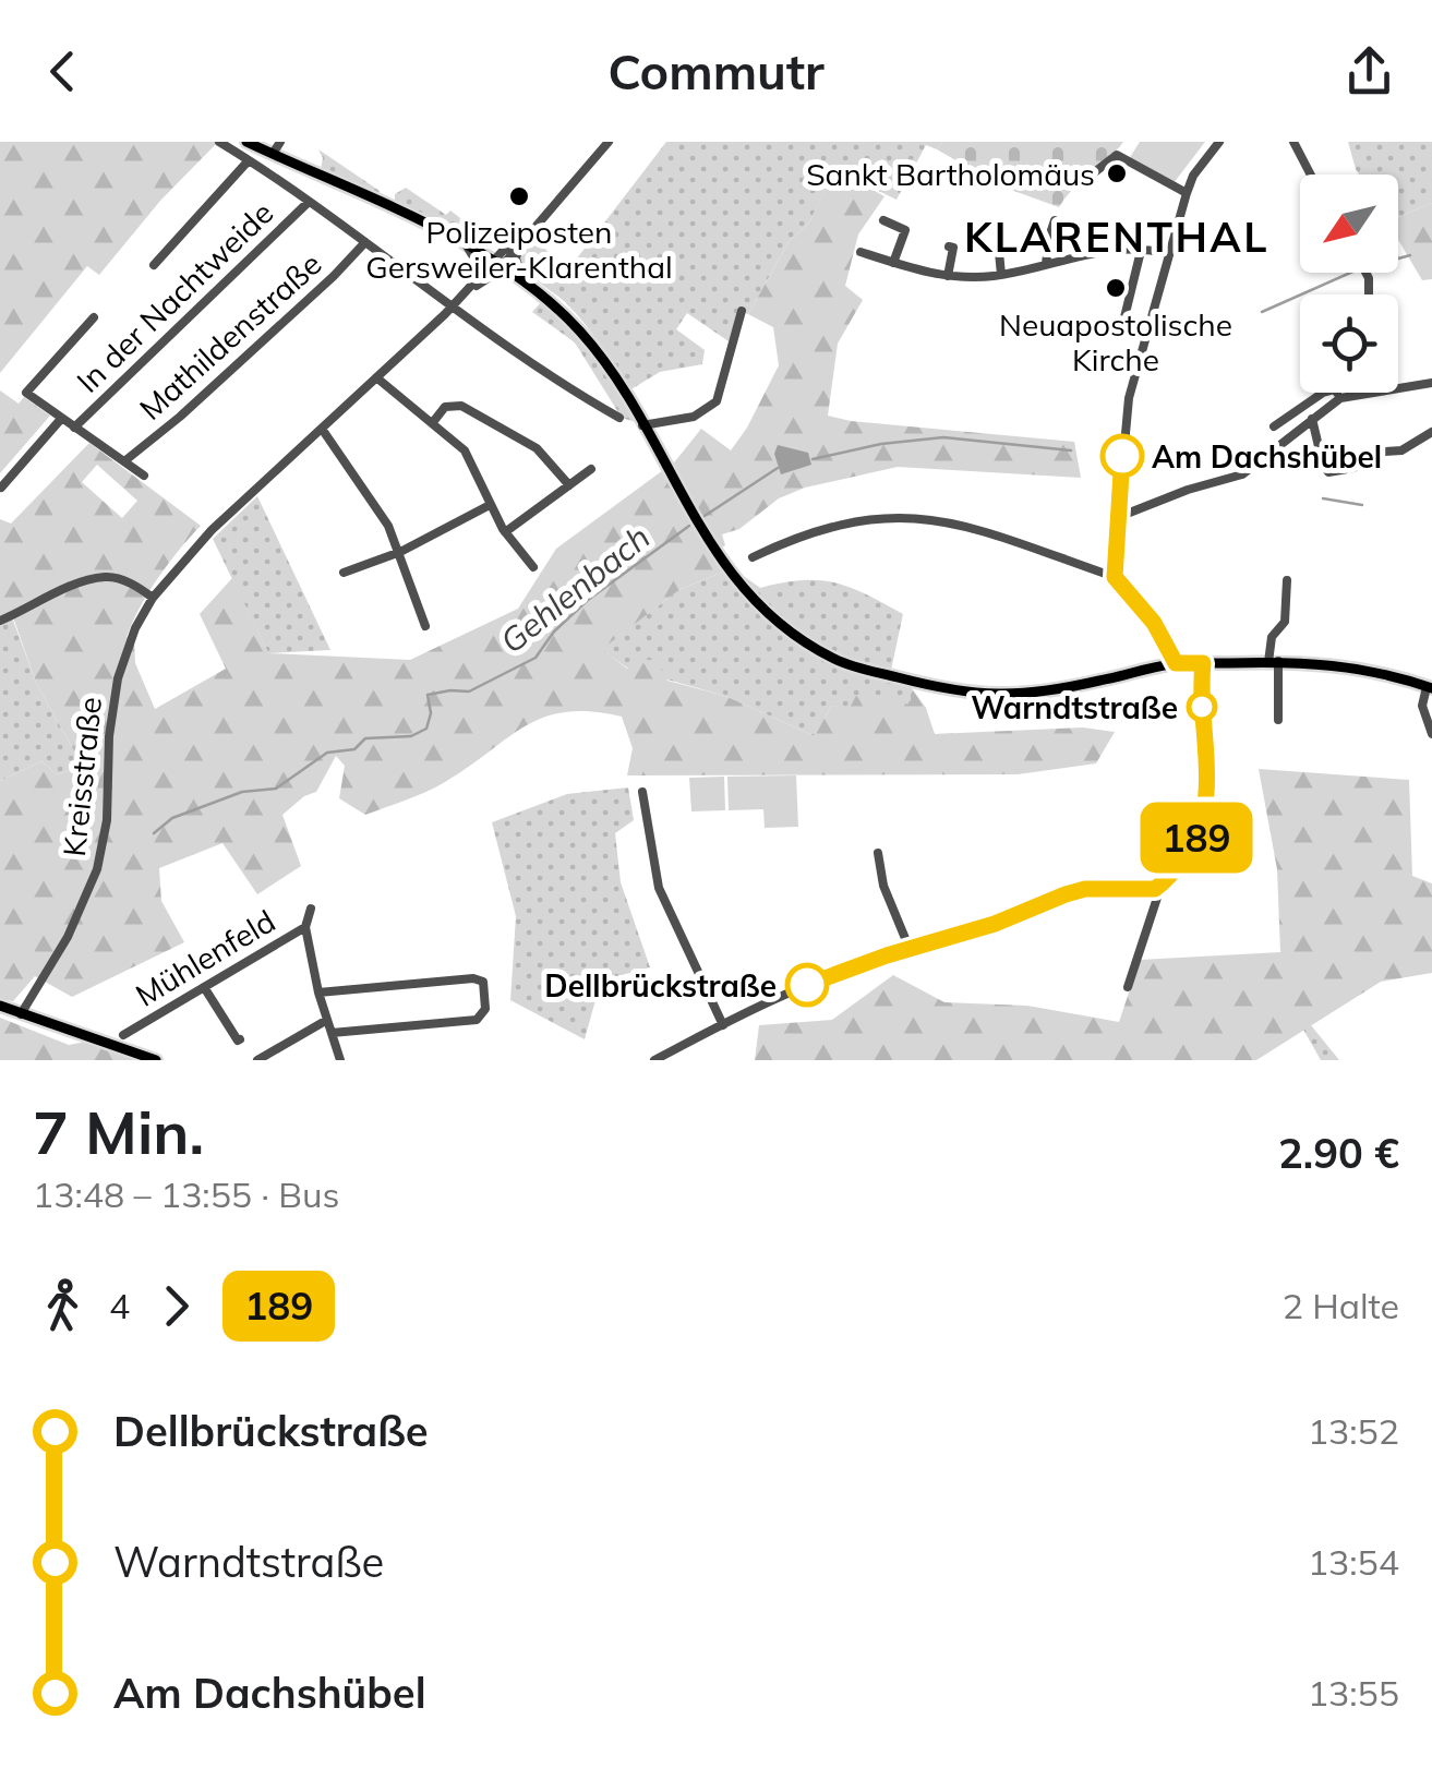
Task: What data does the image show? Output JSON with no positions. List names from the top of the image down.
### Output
{
  "streets": {
    "street": [
      "In der Nachtweide",
      "Mathildenstraße",
      "Kreisstraße",
      "Mühlenfeld"
    ]
  },
  "districts": ["KLARENTHAL"],
  "water": ["Gehlenbach"],
  "places": [
    "Sankt Bartholomäus",
    "Polizeiposten Gersweiler-Klarenthal",
    "Neuapostolische Kirche",
    "Am Dachshübel",
    "Warndtstraße",
    "Dellbrückstraße"
  ],
  "lines": ["bus line 189"],
  "north": "bottom left",
  "page": {
    "header": "Commutr",
    "on_map": "189",
    "heading": ["7 Min.", "13:48 – 13:55 · Bus", "2.90 €"],
    "legs": ["4", "189", "2 Halte"],
    "list": [
      {
        "name": "Dellbrückstraße",
        "value": "13:52"
      },
      {
        "name": "Warndtstraße",
        "value": "13:54"
      },
      {
        "name": "Am Dachshübel",
        "value": "13:55"
      }
    ]
  }
}
